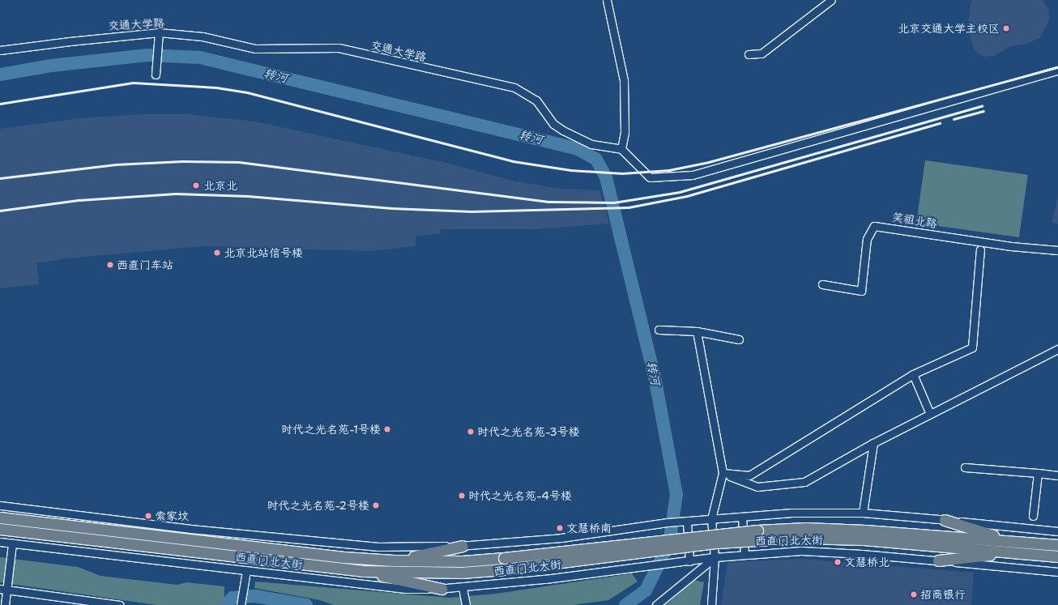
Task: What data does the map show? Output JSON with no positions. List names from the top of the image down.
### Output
{
  "streets": {
    "highway": ["西直门北大街"],
    "street": ["交通大学路", "笑祖北路"]
  },
  "water": ["转河"],
  "places": [
    "北京交通大学主校区",
    "北京北",
    "北京北站信号楼",
    "西直门车站",
    "时代之光名苑-1号楼",
    "时代之光名苑-3号楼",
    "时代之光名苑-4号楼",
    "时代之光名苑-2号楼",
    "索家坟",
    "文慧桥南",
    "文慧桥北",
    "招商银行"
  ]
}
